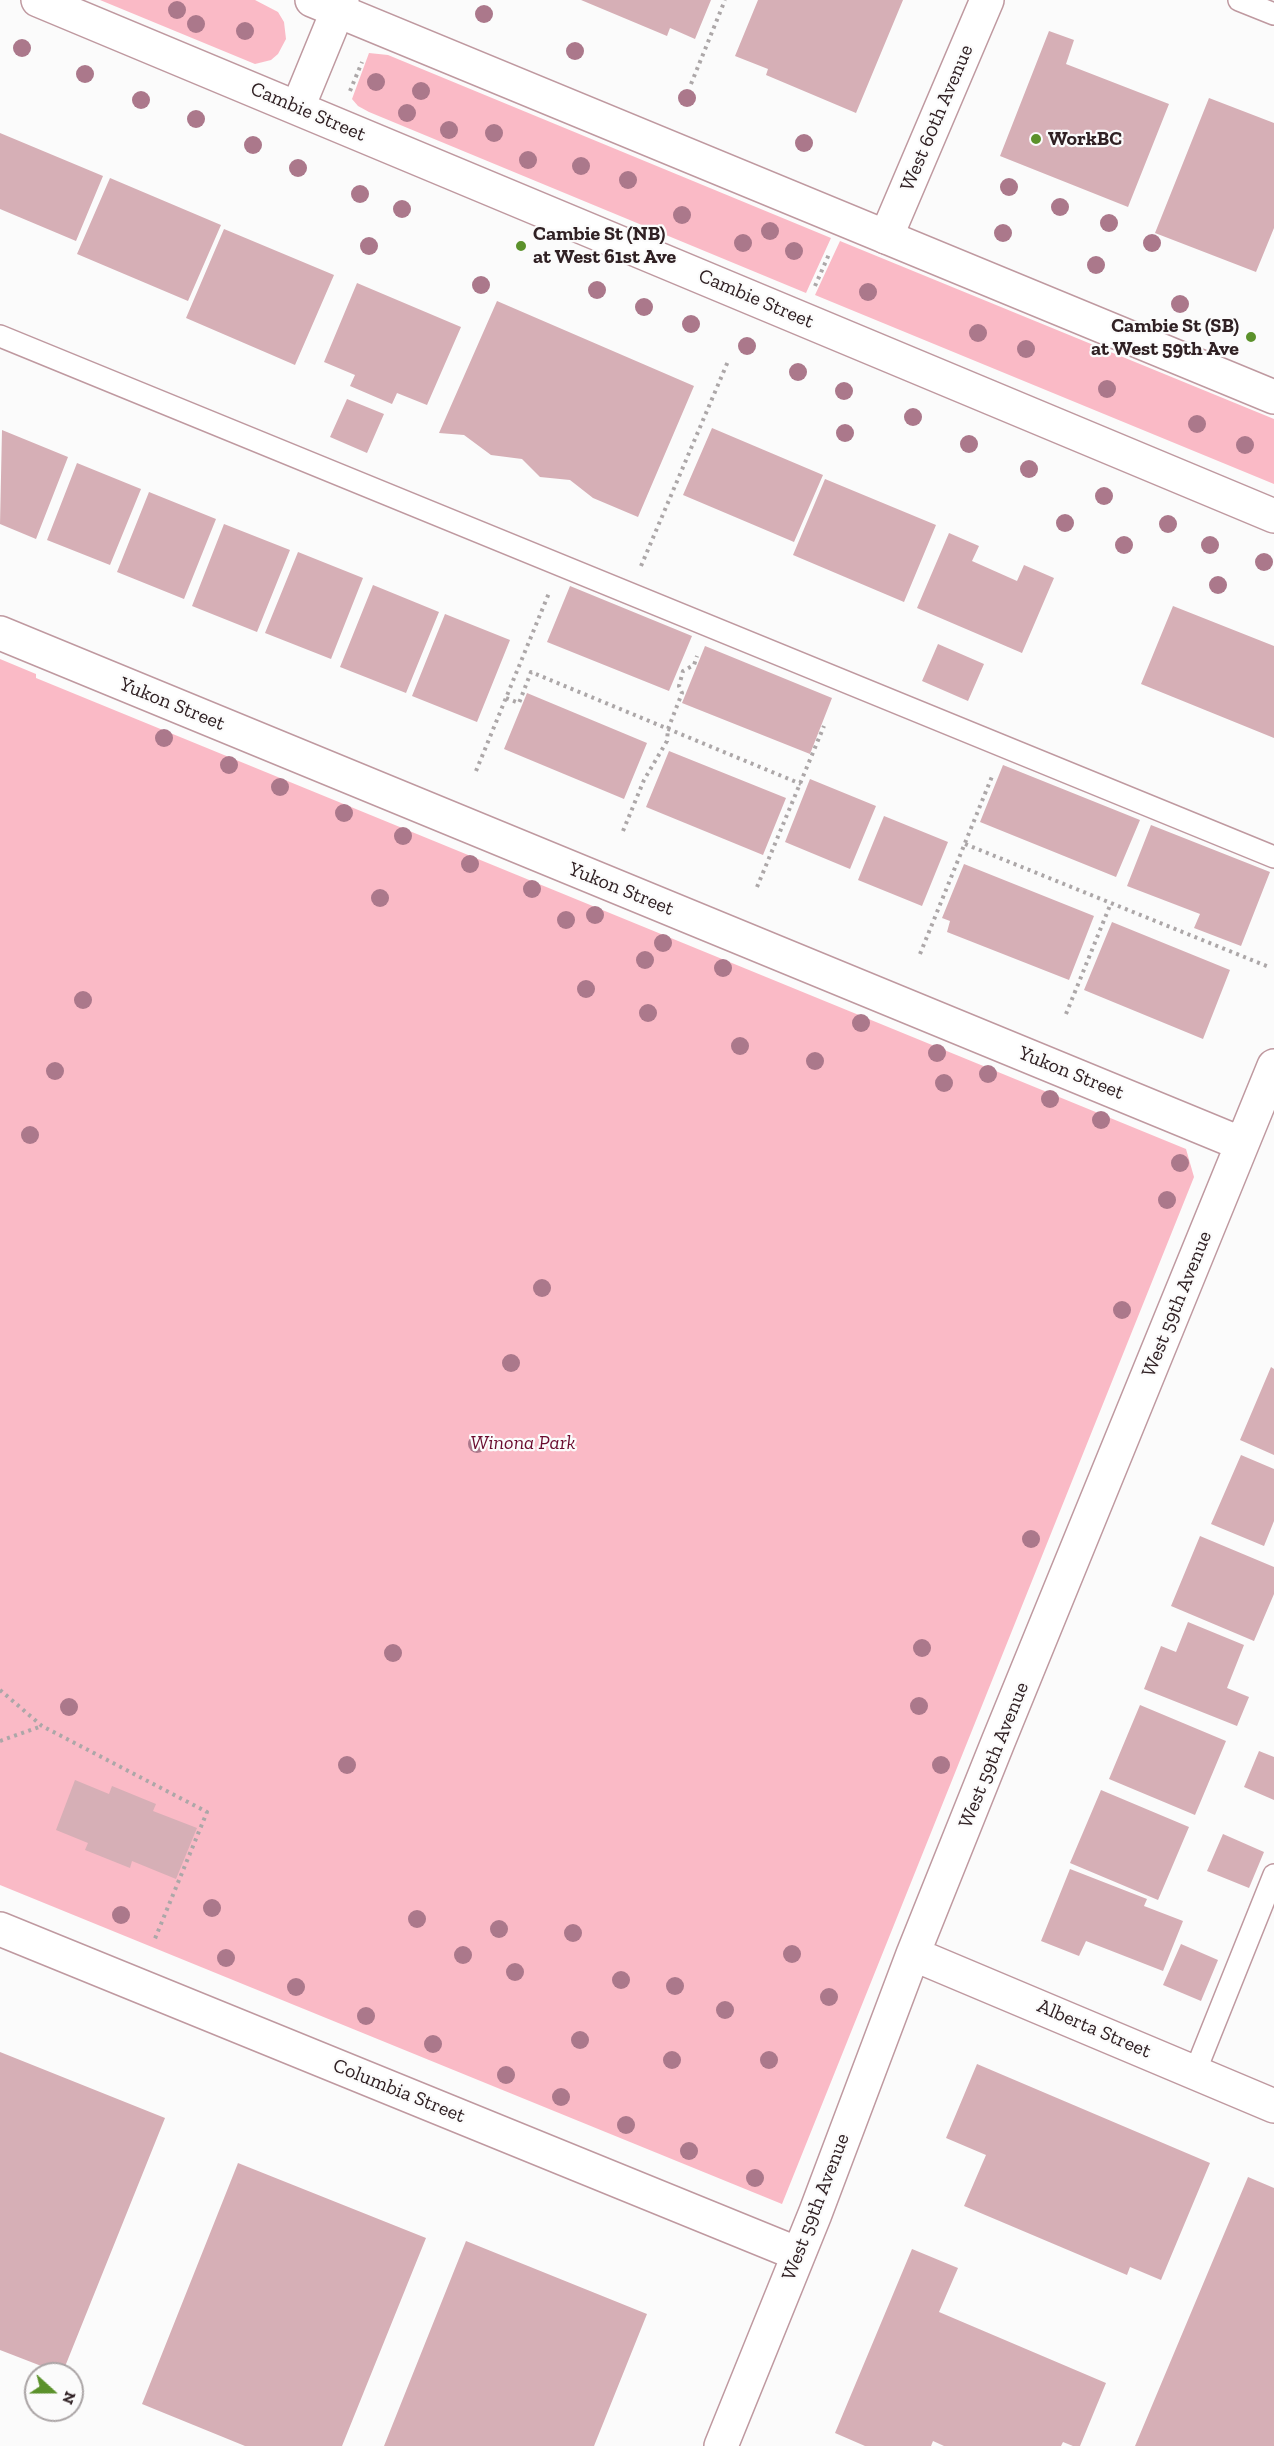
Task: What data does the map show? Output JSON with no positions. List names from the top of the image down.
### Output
{
  "streets": {
    "street": [
      "Cambie Street",
      "West 60th Avenue",
      "Yukon Street",
      "West 59th Avenue",
      "Alberta Street",
      "Columbia Street"
    ]
  },
  "crossings": [
    ["Yukon Street", "West 59th Avenue"],
    ["West 59th Avenue", "Alberta Street"],
    ["West 59th Avenue", "Columbia Street"]
  ],
  "parks": ["Winona Park"],
  "places": ["WorkBC", "Cambie St (NB) at West 61st Ave", "Cambie St (SB) at West 59th Ave"],
  "north": "right"
}
